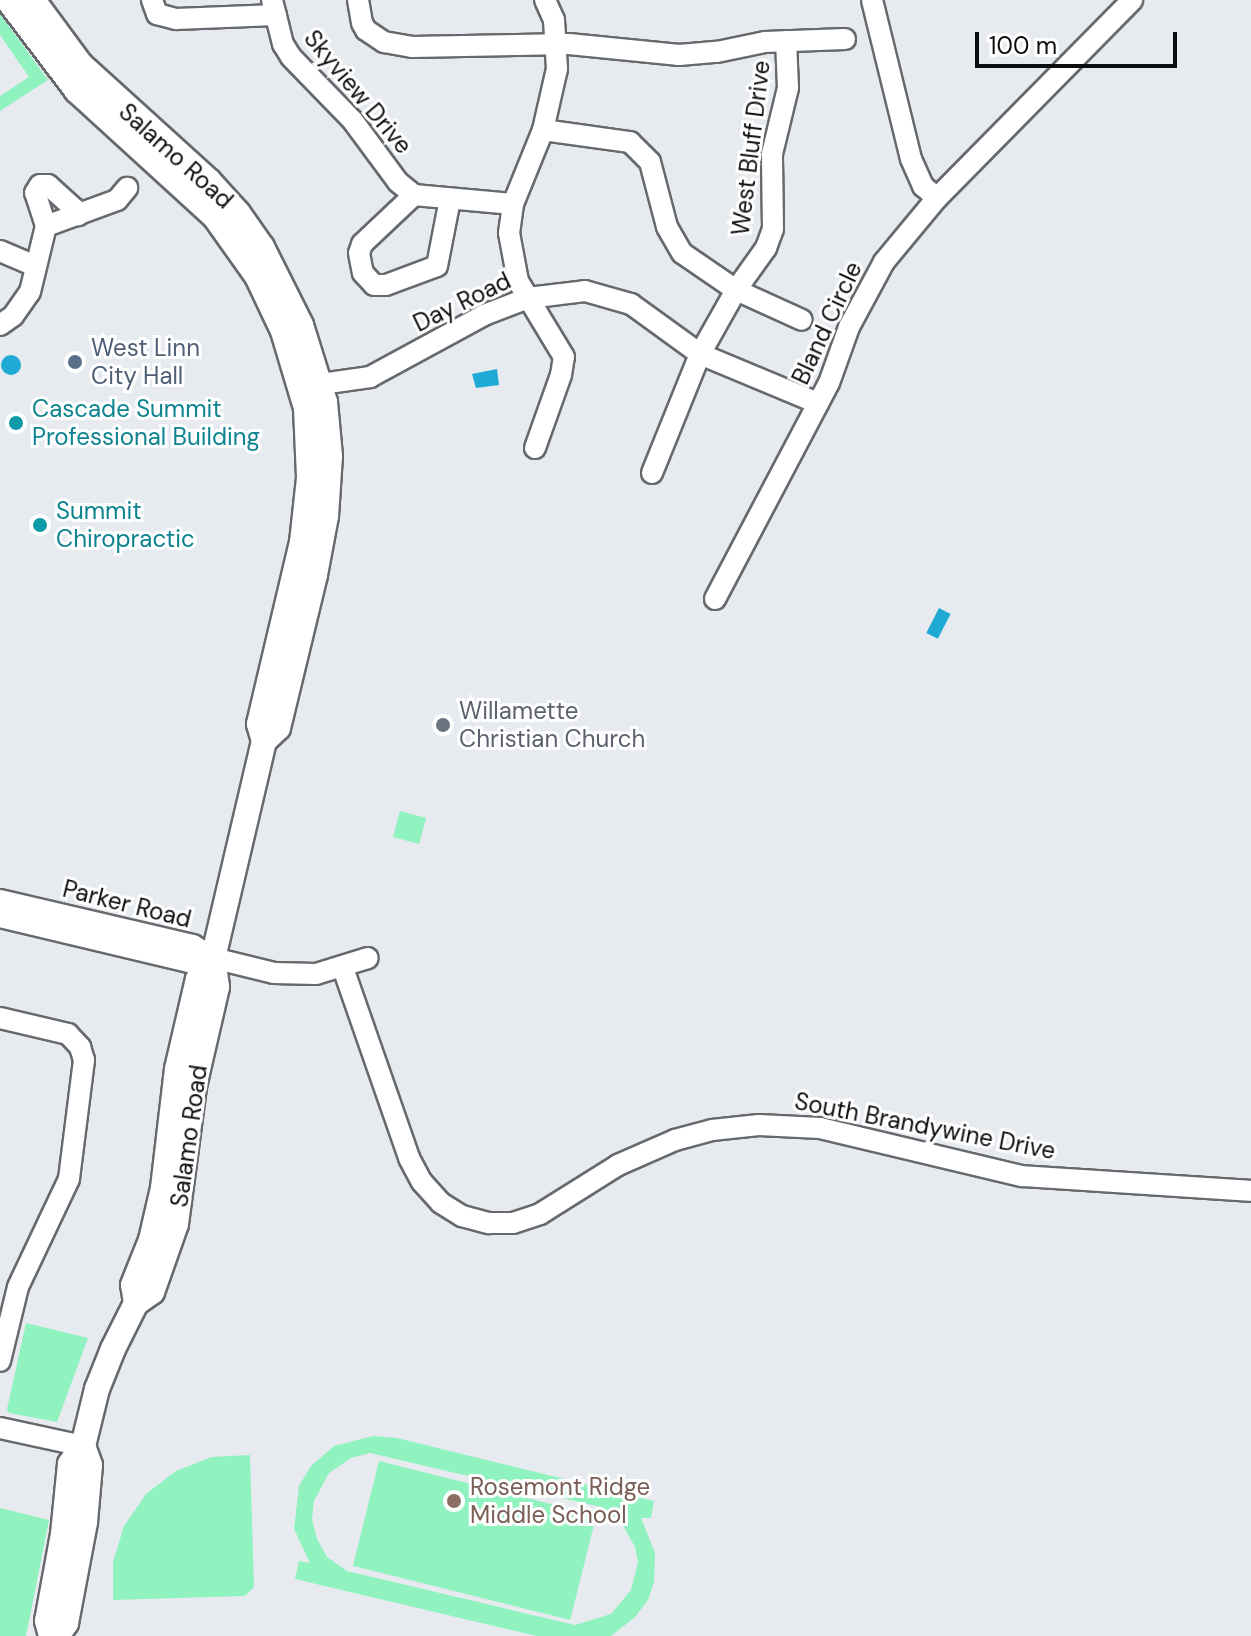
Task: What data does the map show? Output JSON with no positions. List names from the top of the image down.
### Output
{
  "streets": {
    "main road": ["Salamo Road"],
    "street": [
      "Skyview Drive",
      "West Bluff Drive",
      "Day Road",
      "Bland Circle",
      "Parker Road",
      "South Brandywine Drive"
    ]
  },
  "crossings": [
    ["West Bluff Drive", "Day Road"],
    ["Salamo Road", "Day Road"],
    ["Salamo Road", "Parker Road"],
    ["Day Road", "Bland Circle"]
  ],
  "places": [
    "West Linn City Hall",
    "Cascade Summit Professional Building",
    "Summit Chiropractic",
    "Willamette Christian Church",
    "Rosemont Ridge Middle School"
  ],
  "scale_bar": "100 m"
}
